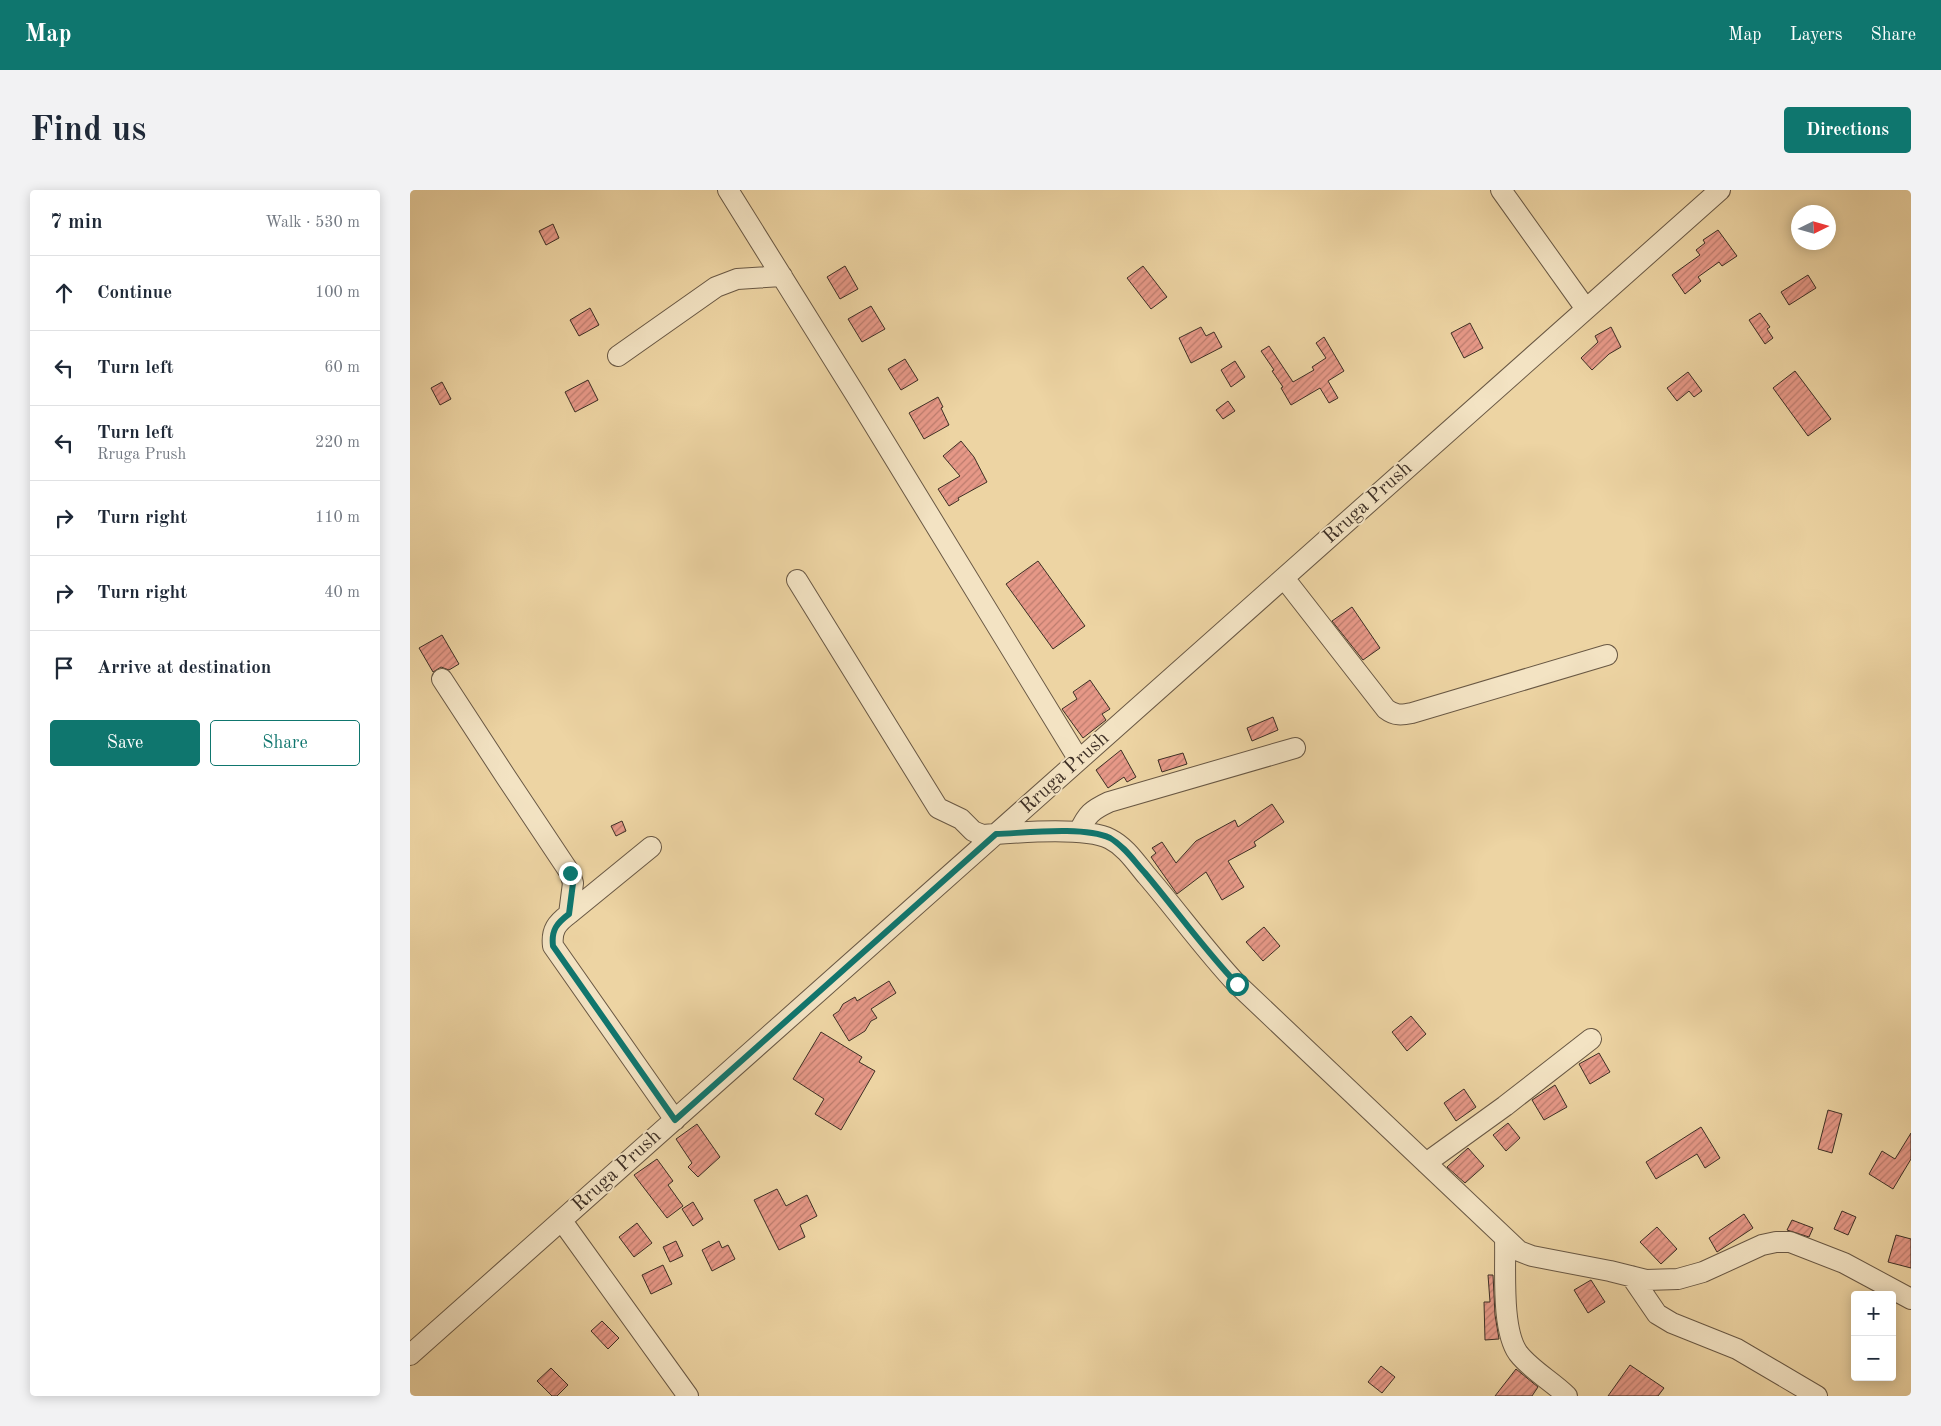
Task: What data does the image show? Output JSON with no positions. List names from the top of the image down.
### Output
{
  "streets": {
    "street": ["Rruga Prush"]
  },
  "north": "right",
  "page": {
    "header": "Map",
    "nav": ["Map", "Layers", "Share"],
    "buttons": [
      "Directions",
      ["Save", "Share"]
    ],
    "title": "Find us",
    "heading": ["7 min", "Walk · 530 m"],
    "list": [
      ["Continue", "100 m"],
      ["Turn left", "60 m"],
      ["Turn left", "Rruga Prush", "220 m"],
      ["Turn right", "110 m"],
      ["Turn right", "40 m"],
      "Arrive at destination"
    ],
    "map_buttons": ["+", "−"]
  }
}
